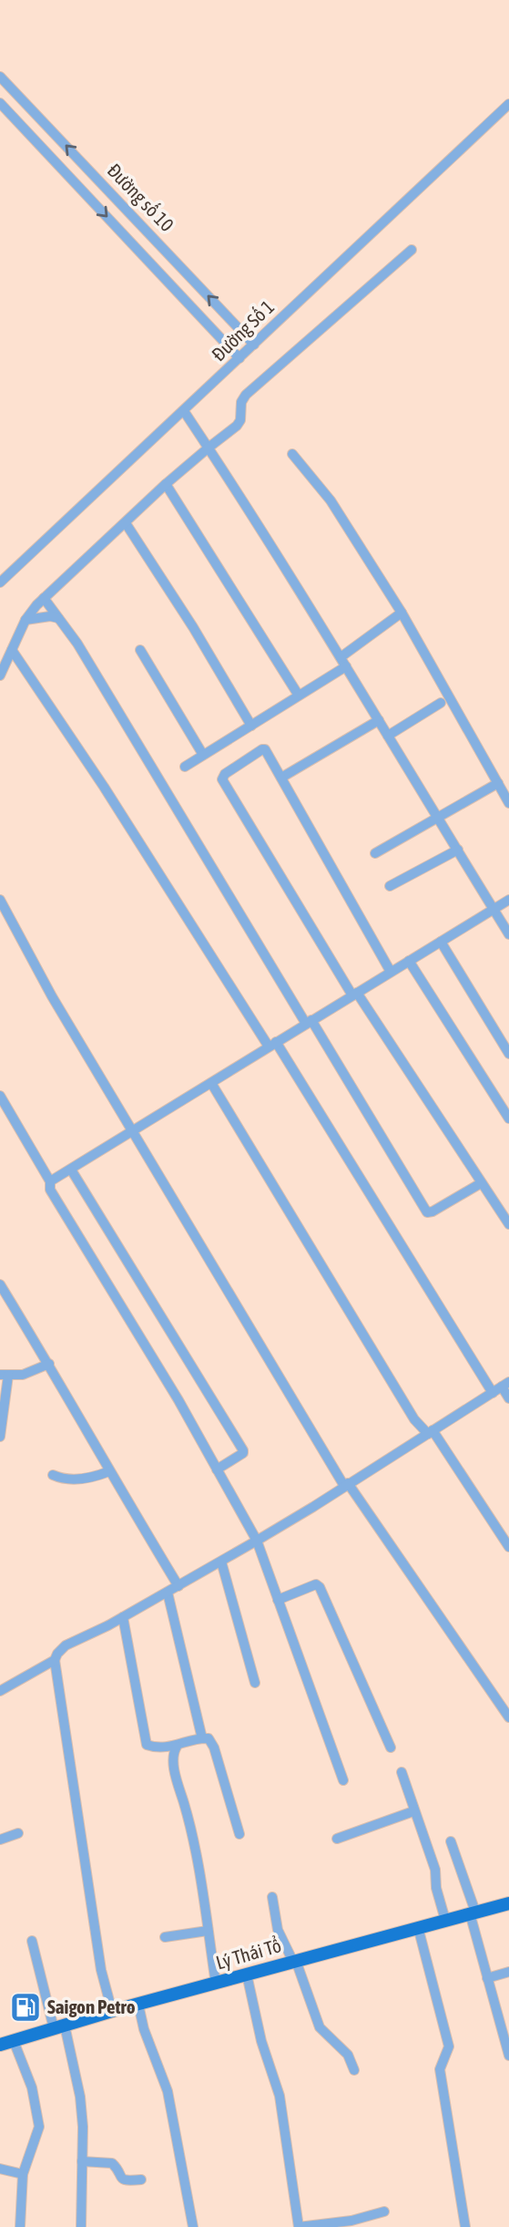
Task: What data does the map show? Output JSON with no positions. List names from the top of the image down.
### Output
{
  "streets": {
    "main road": ["Lý Thái Tổ"],
    "street": ["Đường số 10", "Đường Số 1"]
  },
  "crossings": [
    ["Đường số 10", "Đường Số 1"]
  ],
  "places": {
    "fuel station": ["Saigon Petro"]
  }
}
